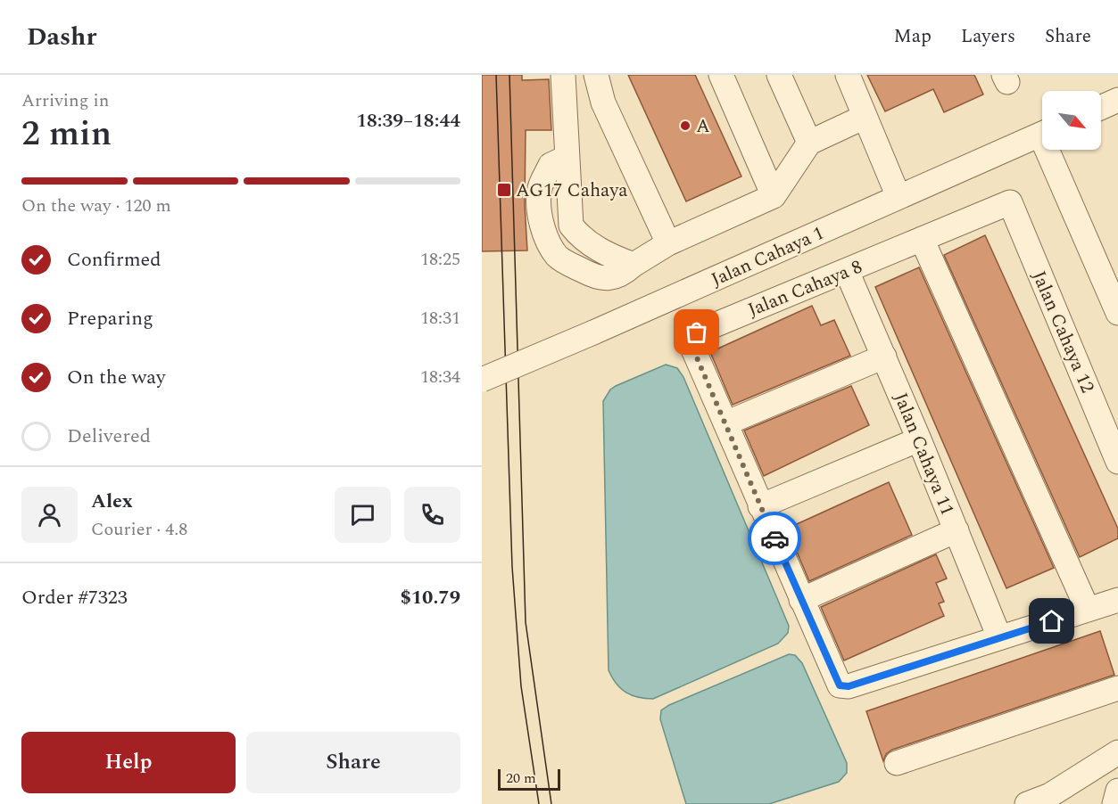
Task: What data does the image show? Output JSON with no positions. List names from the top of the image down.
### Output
{
  "streets": {
    "street": [
      "Jalan Cahaya 1",
      "Jalan Cahaya 8",
      "Jalan Cahaya 12",
      "Jalan Cahaya 11"
    ]
  },
  "crossings": [
    ["Jalan Cahaya 8", "Jalan Cahaya 12"],
    ["Jalan Cahaya 8", "Jalan Cahaya 11"]
  ],
  "places": {
    "other": ["A"],
    "transit": ["AG17 Cahaya"]
  },
  "scale_bar": "20 m",
  "north": "bottom right",
  "page": {
    "header": "Dashr",
    "nav": ["Map", "Layers", "Share"],
    "heading": ["2 min", "Arriving in", "18:39–18:44"],
    "panel": [
      "Alex",
      "Courier · 4.8",
      "Order #7323",
      "$10.79"
    ],
    "bar": "On the way · 120 m",
    "list": [
      ["Confirmed", "18:25"],
      ["Preparing", "18:31"],
      ["On the way", "18:34"],
      "Delivered"
    ],
    "buttons": ["Help", "Share"],
    "scale": "20 m"
  }
}
